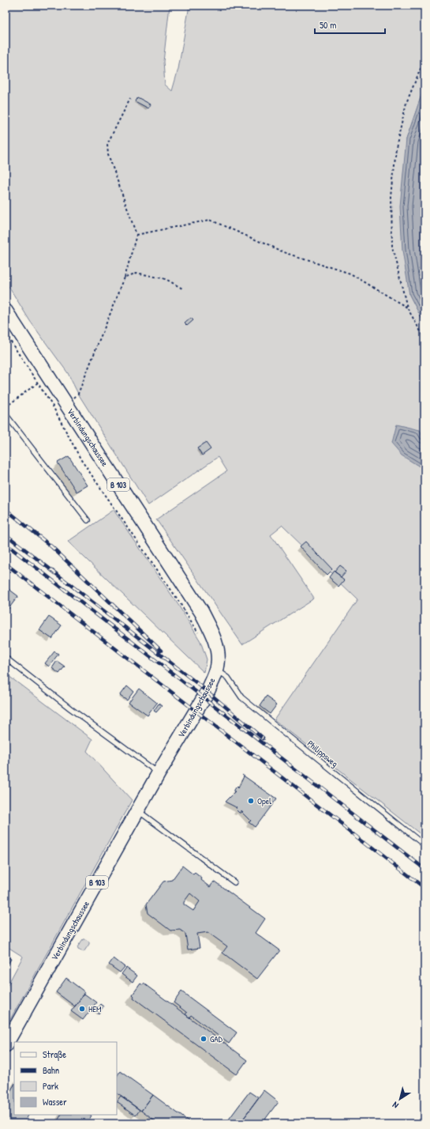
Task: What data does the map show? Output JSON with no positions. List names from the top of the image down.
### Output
{
  "streets": {
    "main road": ["Verbindungschaussee", "B 103"],
    "lane": ["Philippsweg"]
  },
  "crossings": [
    ["Verbindungschaussee", "Philippsweg"]
  ],
  "places": ["Opel", "HEM", "GAD"],
  "legend": [
    "Straße",
    "Bahn",
    "Park",
    "Wasser"
  ],
  "scale_bar": "50 m",
  "north": "bottom left"
}
